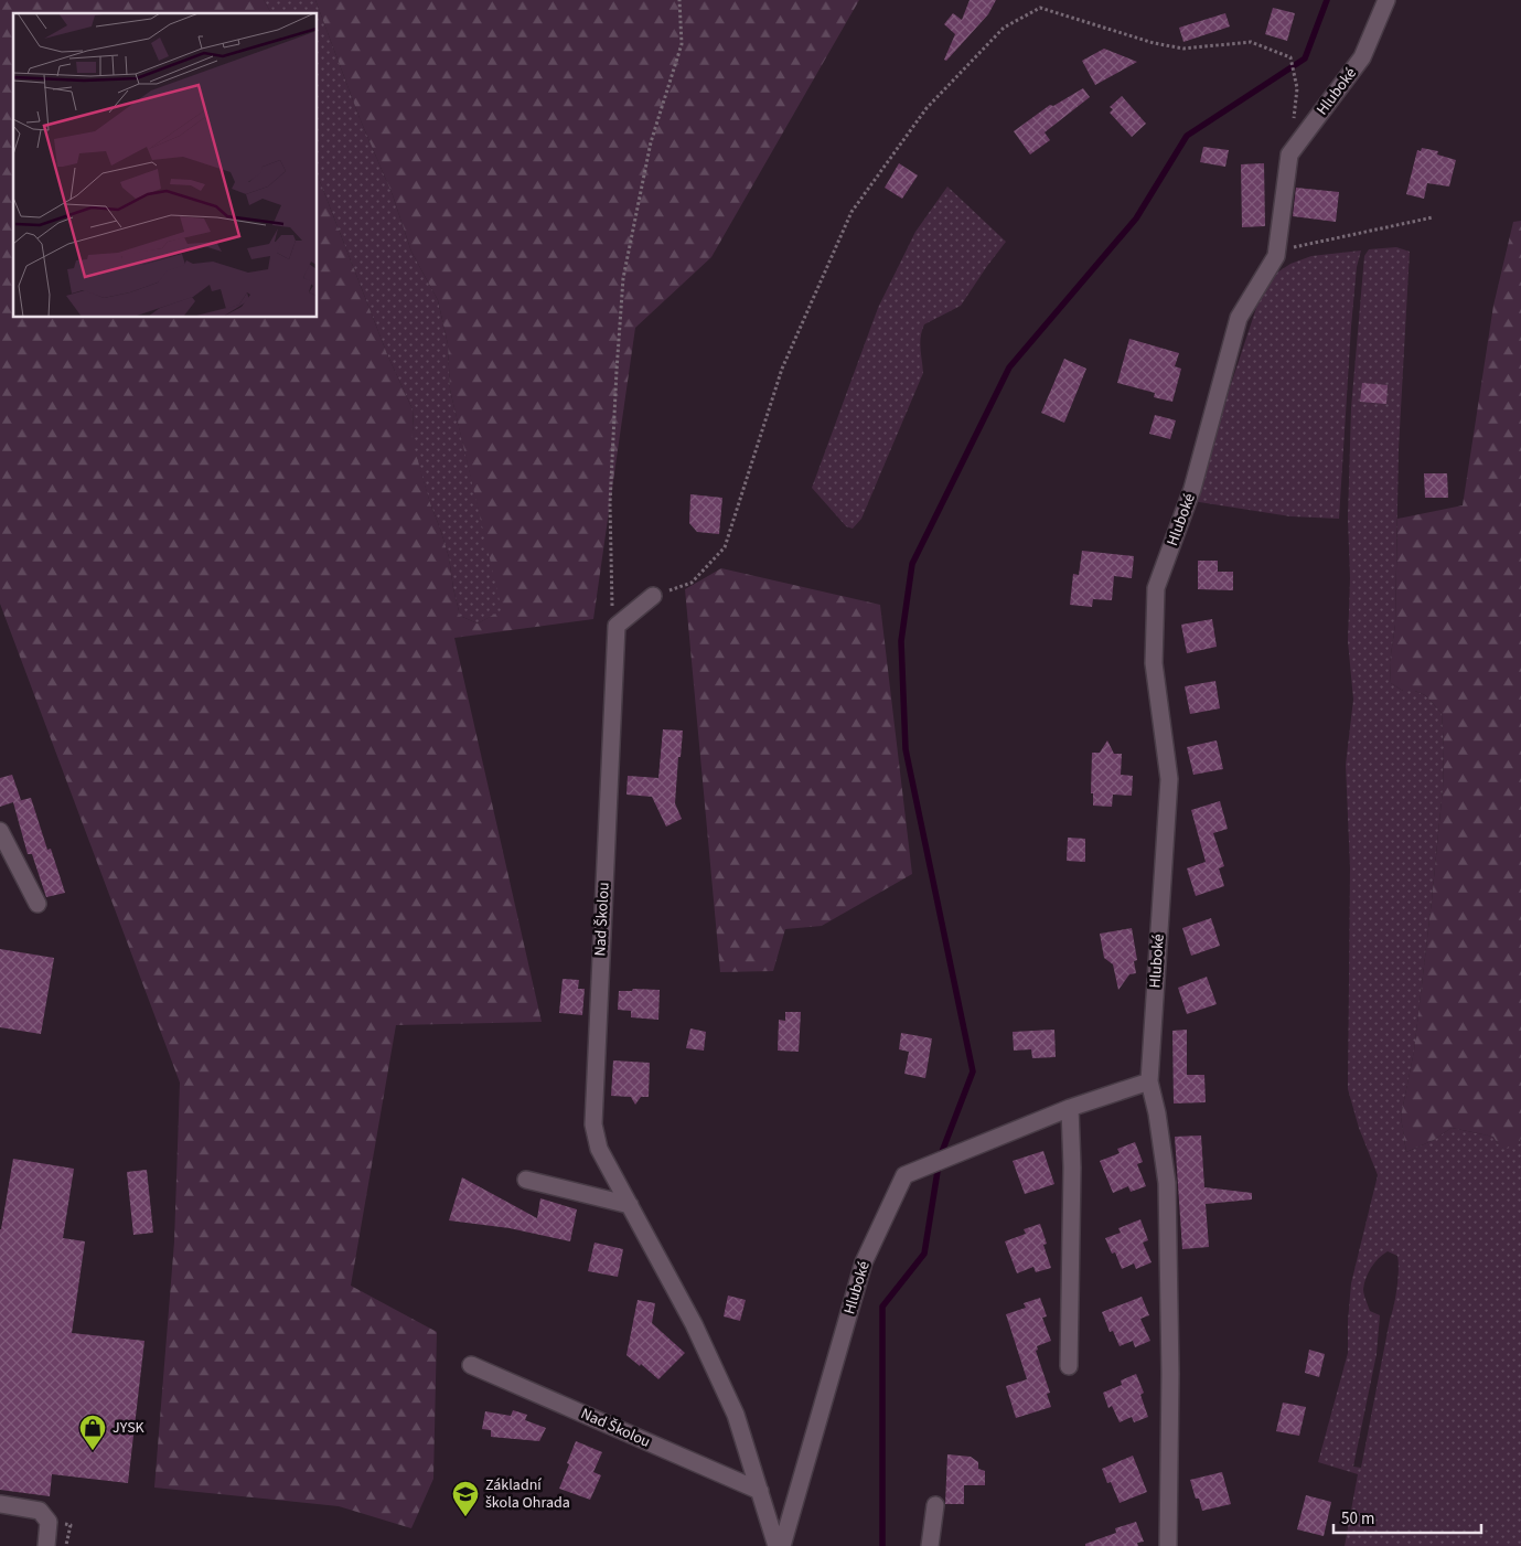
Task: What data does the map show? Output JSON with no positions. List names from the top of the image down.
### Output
{
  "streets": {
    "street": ["Hluboké", "Nad Školou"]
  },
  "places": {
    "shop": ["JYSK"],
    "school or university": ["Základní škola Ohrada"]
  },
  "scale_bar": "50 m"
}
